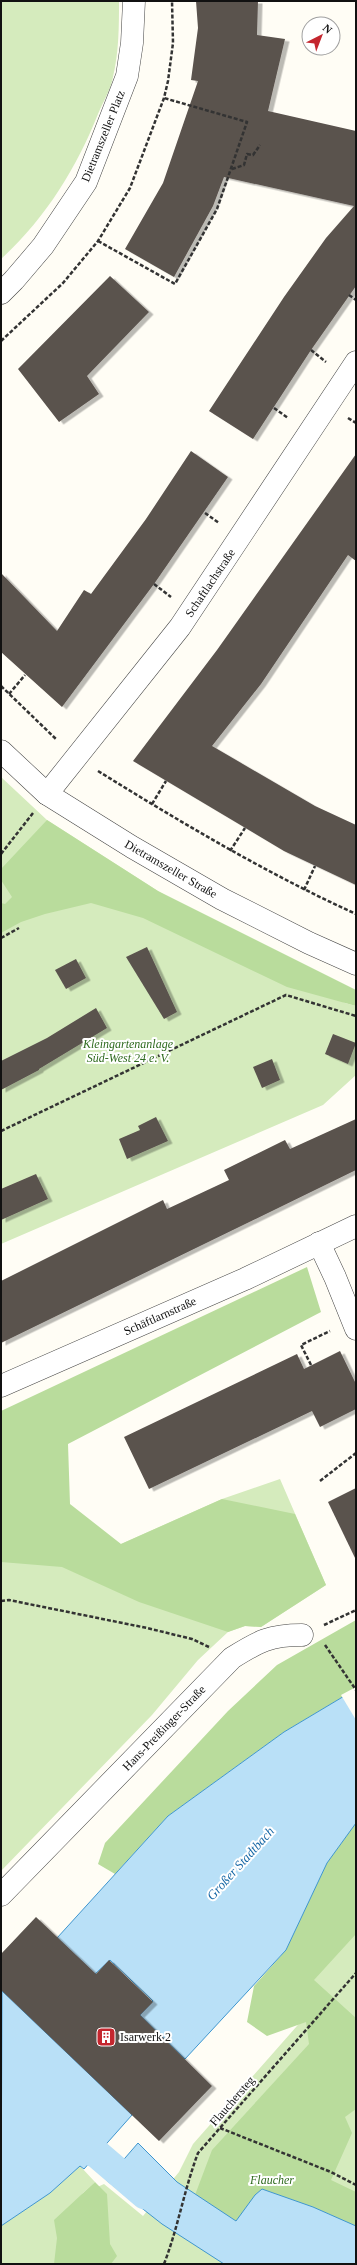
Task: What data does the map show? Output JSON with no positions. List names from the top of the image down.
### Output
{
  "streets": {
    "street": [
      "Dietramszeller Platz",
      "Schaftlachstraße",
      "Dietramszeller Straße",
      "Schäftlarnstraße",
      "Hans-Preißinger-Straße"
    ],
    "path": ["Flauchersteg"]
  },
  "crossings": [
    ["Schaftlachstraße", "Dietramszeller Straße"]
  ],
  "water": ["Großer Stadtbach"],
  "parks": ["Kleingartenanlage Süd-West 24 e. V.", "Flaucher"],
  "places": {
    "building": ["Isarwerk 2"]
  },
  "north": "top right"
}
